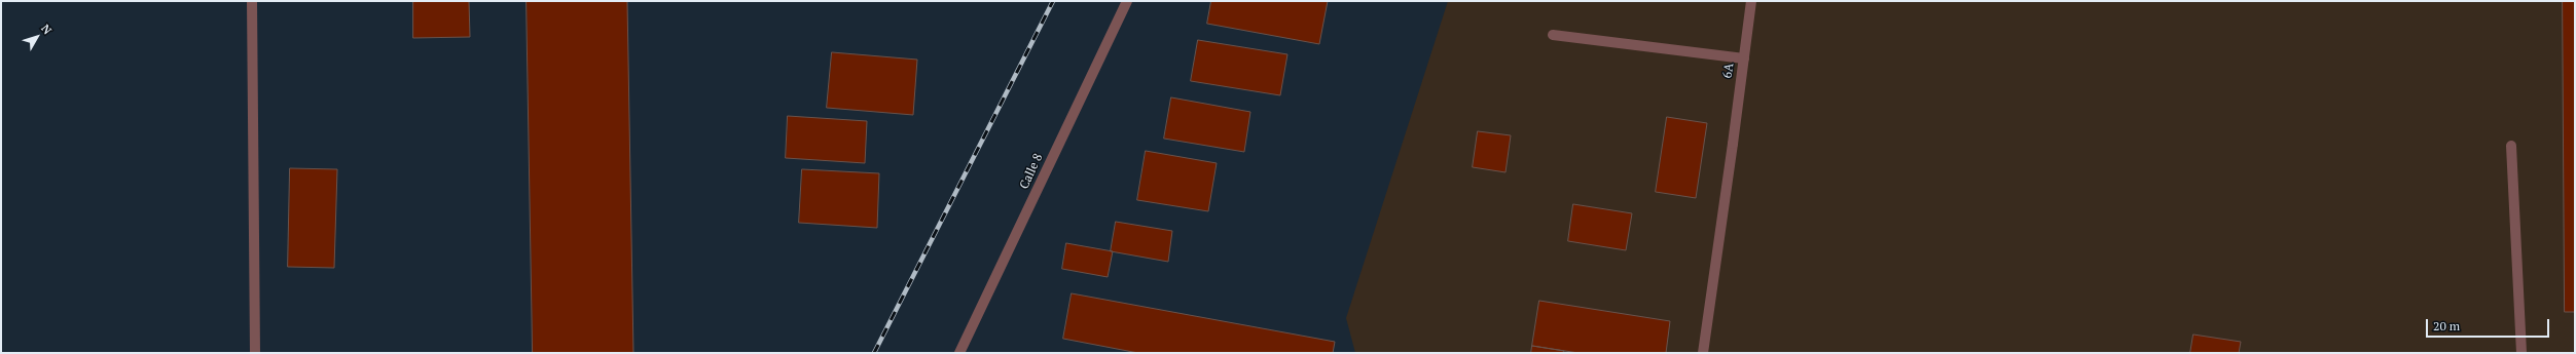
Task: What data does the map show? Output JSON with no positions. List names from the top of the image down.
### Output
{
  "streets": {
    "street": ["6A", "Calle 8"]
  },
  "scale_bar": "20 m",
  "north": "top right"
}
